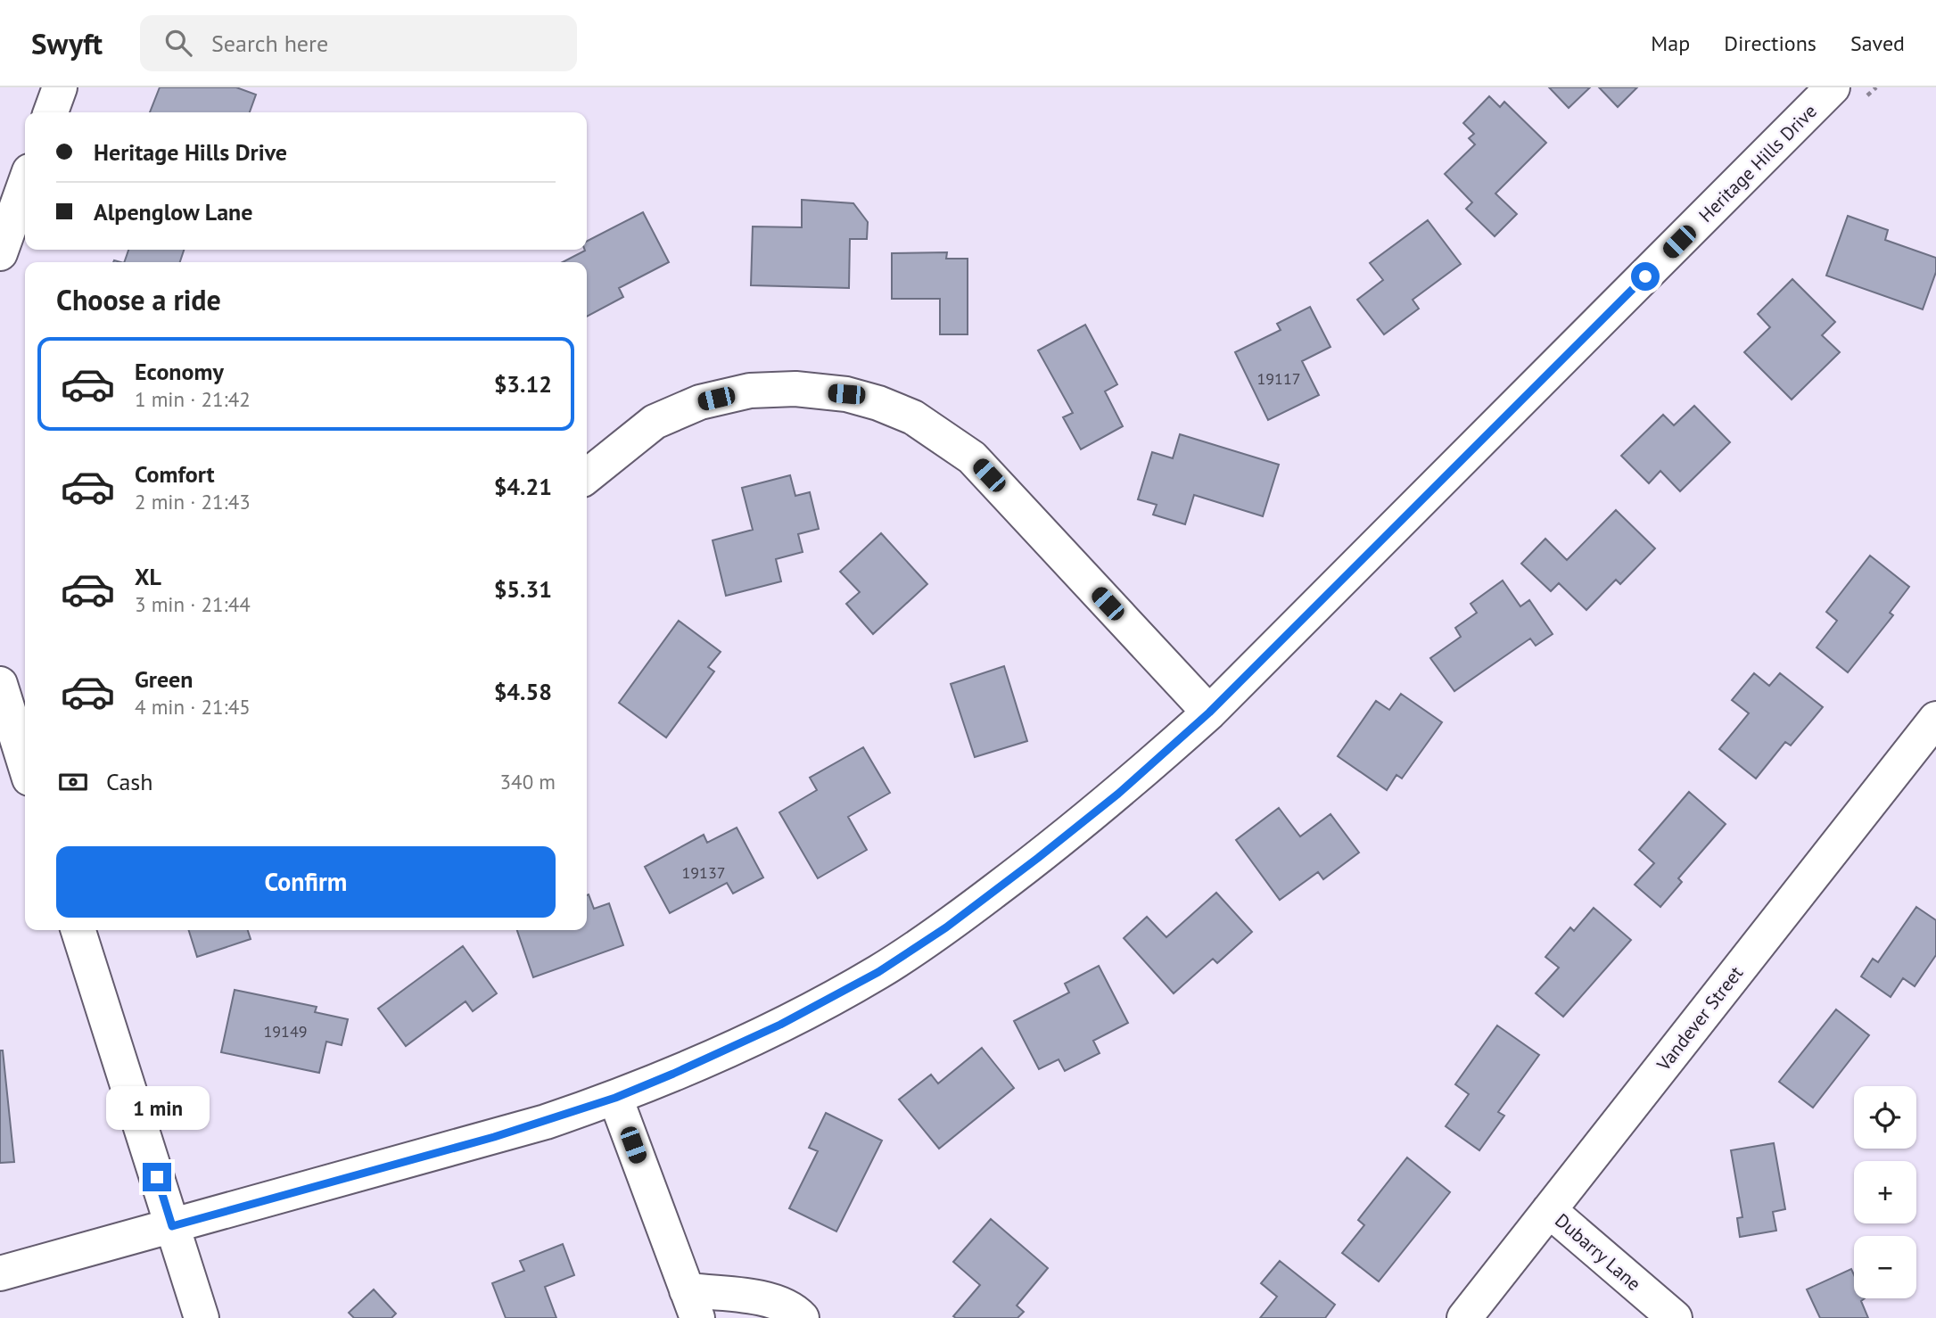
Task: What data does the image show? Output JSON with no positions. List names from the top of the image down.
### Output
{
  "streets": {
    "street": ["Heritage Hills Drive", "Vandever Street", "Dubarry Lane"]
  },
  "crossings": [
    ["Vandever Street", "Dubarry Lane"]
  ],
  "house_numbers": ["19117", "19137", "19149"],
  "page": {
    "header": "Swyft",
    "search": "Search here",
    "nav": ["Map", "Directions", "Saved"],
    "banner": ["Heritage Hills Drive", "Alpenglow Lane"],
    "heading": "Choose a ride",
    "list": [
      {
        "name": "Economy",
        "note": "1 min · 21:42",
        "value": "$3.12"
      },
      {
        "name": "Comfort",
        "note": "2 min · 21:43",
        "value": "$4.21"
      },
      {
        "name": "XL",
        "note": "3 min · 21:44",
        "value": "$5.31"
      },
      {
        "name": "Green",
        "note": "4 min · 21:45",
        "value": "$4.58"
      }
    ],
    "pay": ["Cash", "340 m"],
    "buttons": "Confirm",
    "map_buttons": ["+", "−"],
    "bubble": "1 min"
  }
}
